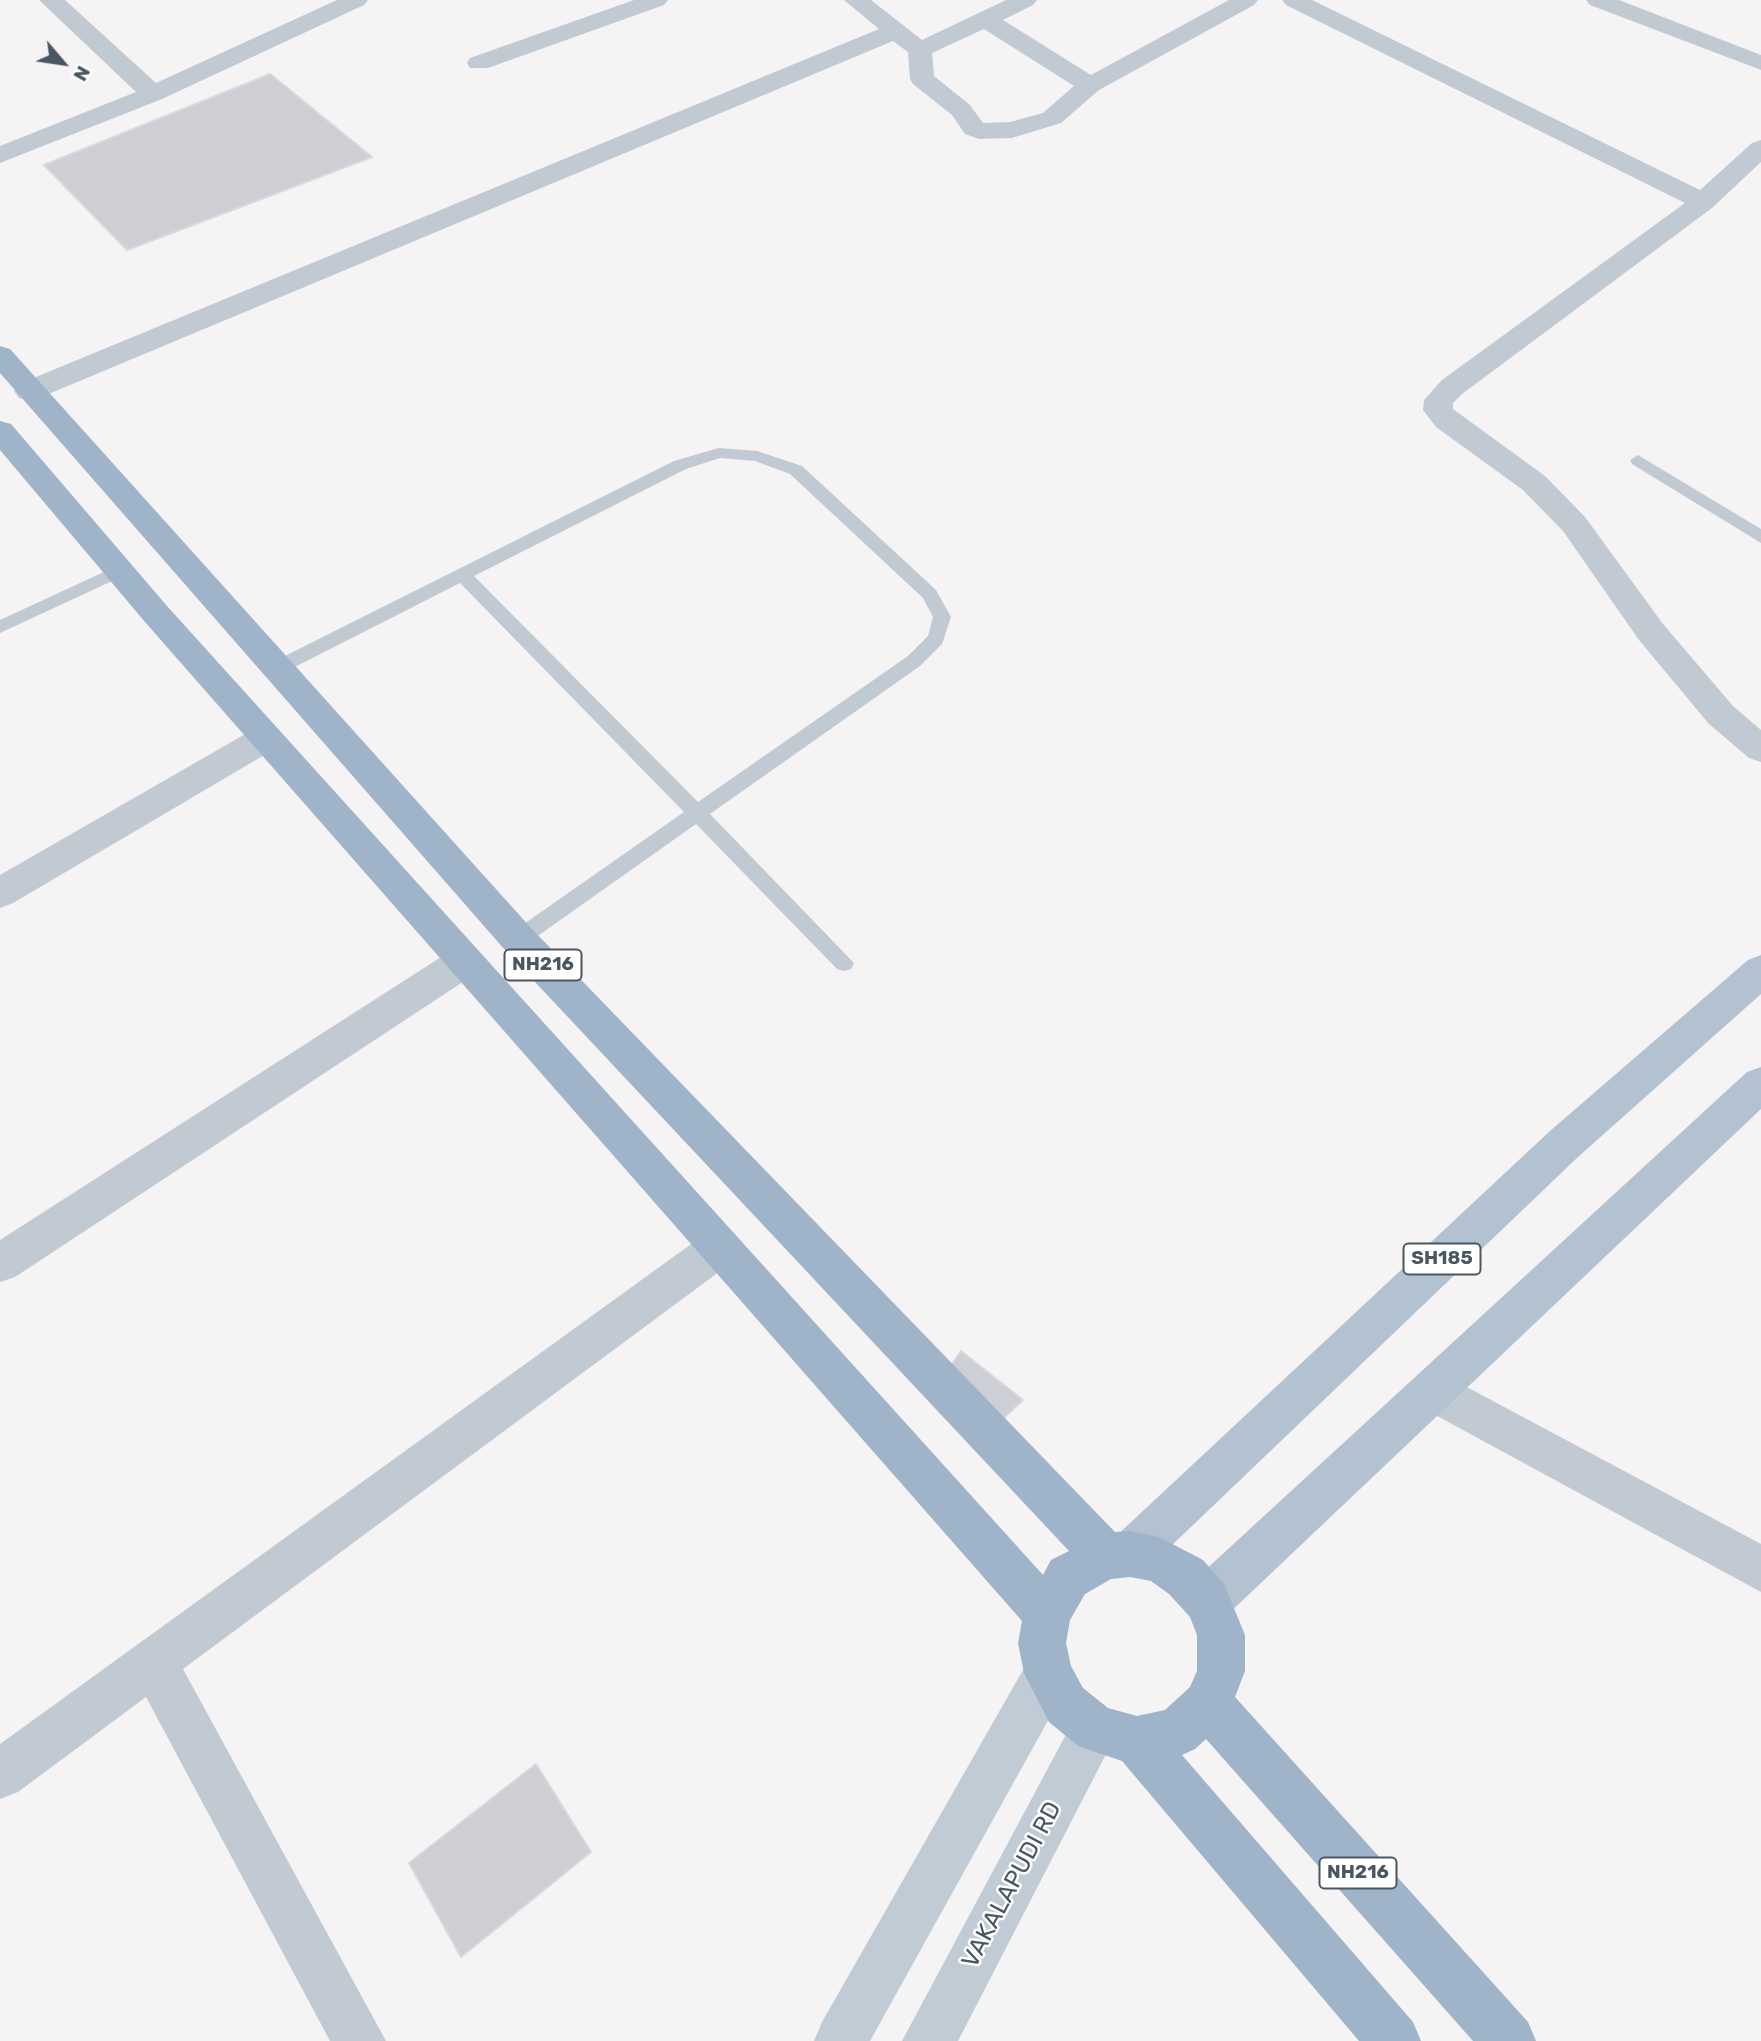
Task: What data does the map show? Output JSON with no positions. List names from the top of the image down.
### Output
{
  "streets": {
    "highway": ["NH216"],
    "main road": ["SH185", "VAKALAPUDI RD"]
  },
  "crossings": [
    ["NH216", "SH185"],
    ["NH216", "VAKALAPUDI RD"],
    ["SH185", "VAKALAPUDI RD"]
  ],
  "north": "bottom right"
}
